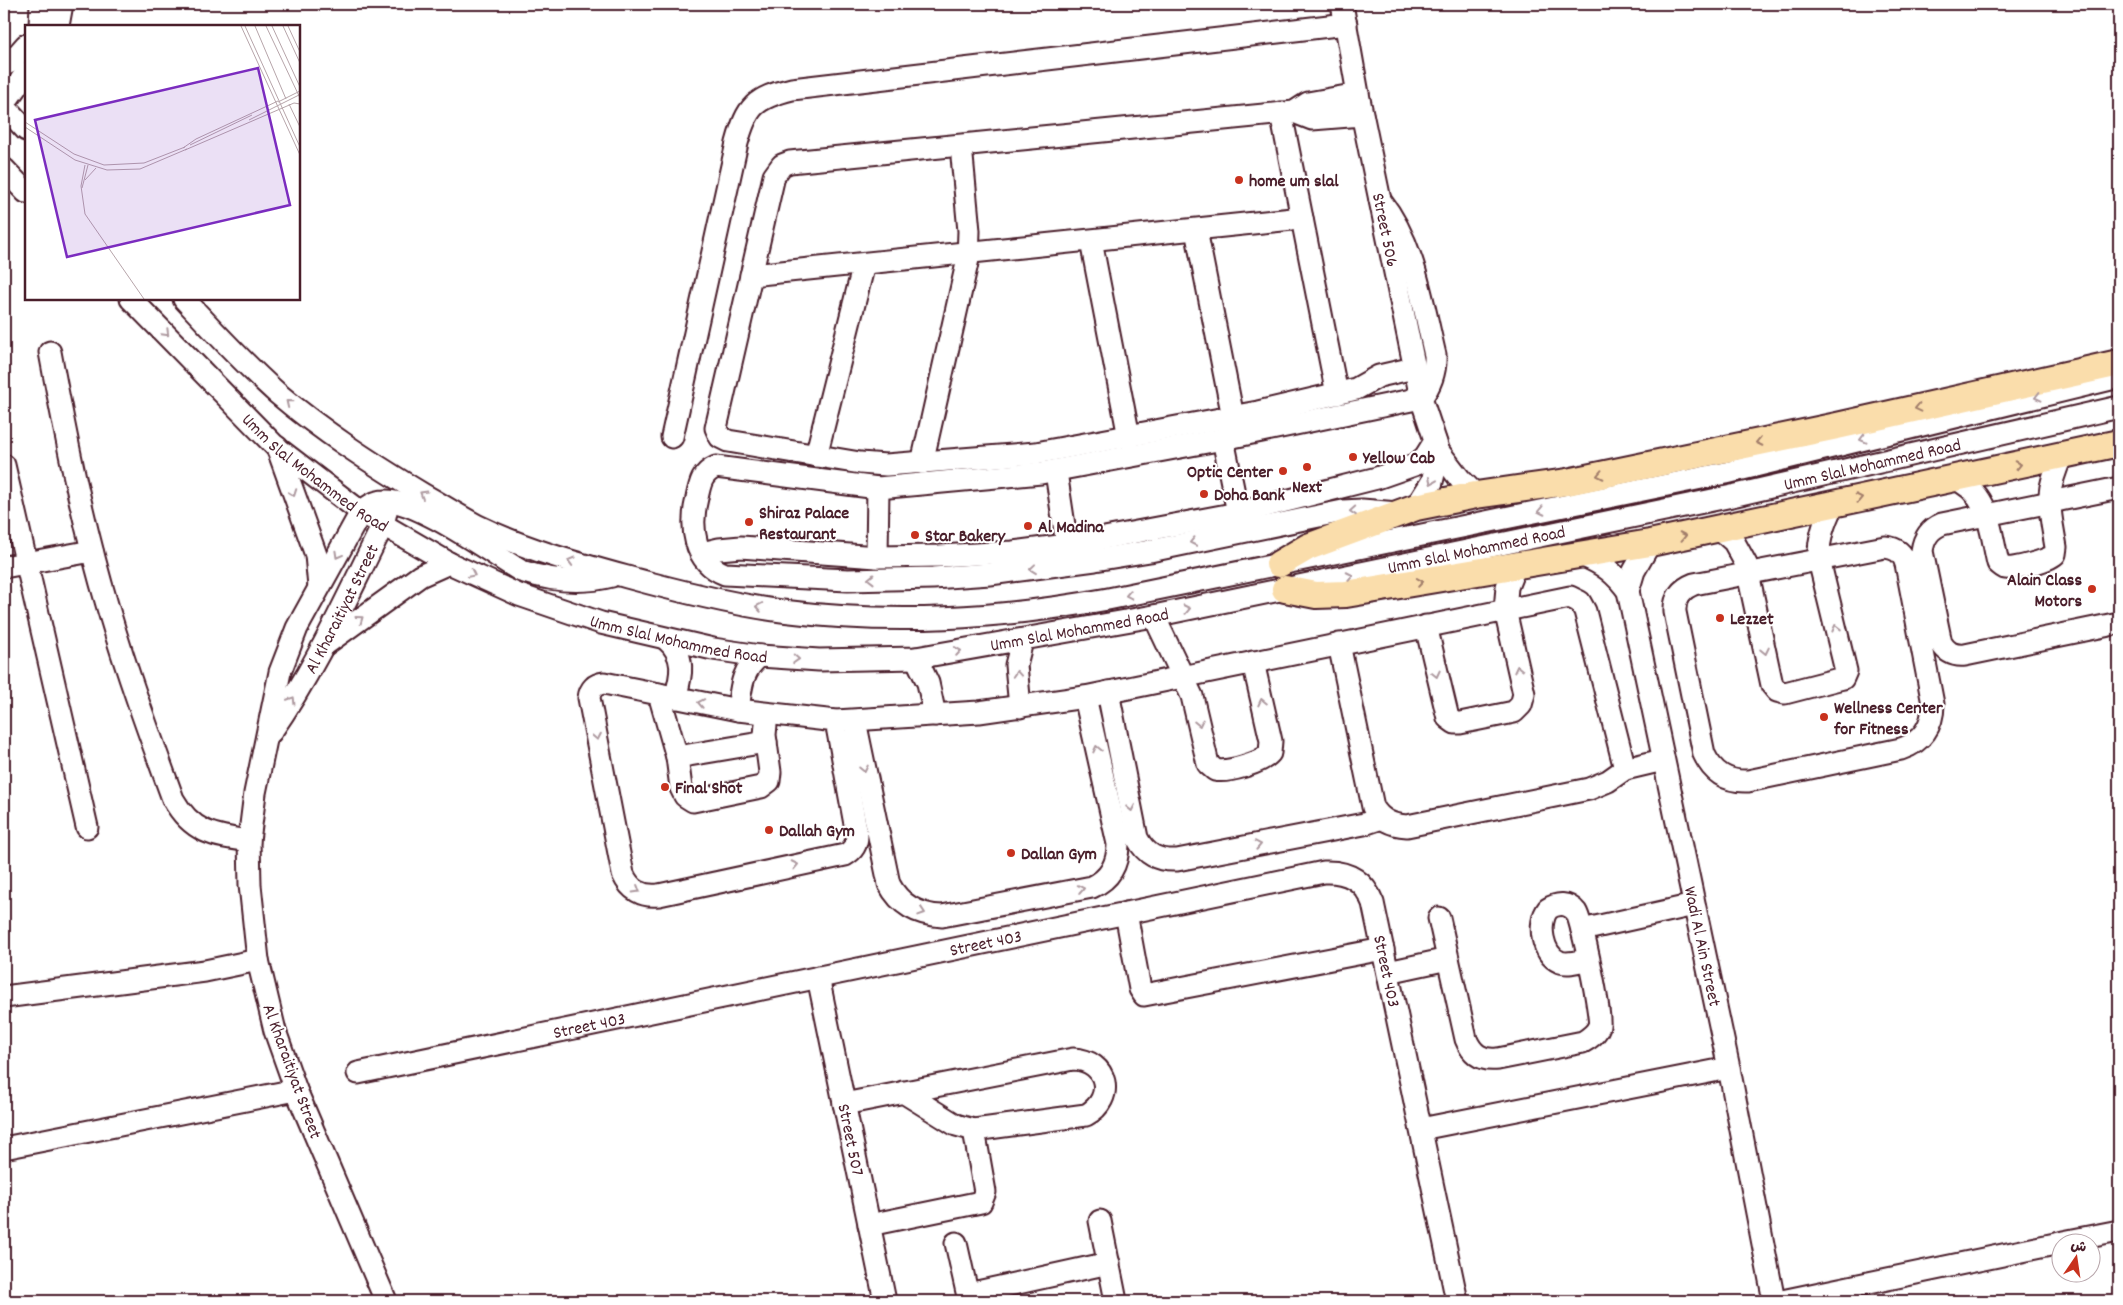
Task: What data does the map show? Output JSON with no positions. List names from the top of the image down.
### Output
{
  "streets": {
    "street": [
      "Street 506",
      "Umm Slal Mohammed Road",
      "Al Kharaitiyat Street",
      "Street 403",
      "Wadi Al Ain Street",
      "Street 507"
    ]
  },
  "crossings": [
    ["Umm Slal Mohammed Road", "Al Kharaitiyat Street"],
    ["Street 403", "Street 507"]
  ],
  "places": [
    "home um slal",
    "Yellow Cab",
    "Next",
    "Optic Center",
    "Doha Bank",
    "Shiraz Palace Restaurant",
    "Al Madina",
    "Star Bakery",
    "Alain Class Motors",
    "Lezzet",
    "Wellness Center for Fitness",
    "Final Shot",
    "Dallah Gym",
    "Dallan Gym"
  ],
  "north": "top"
}
